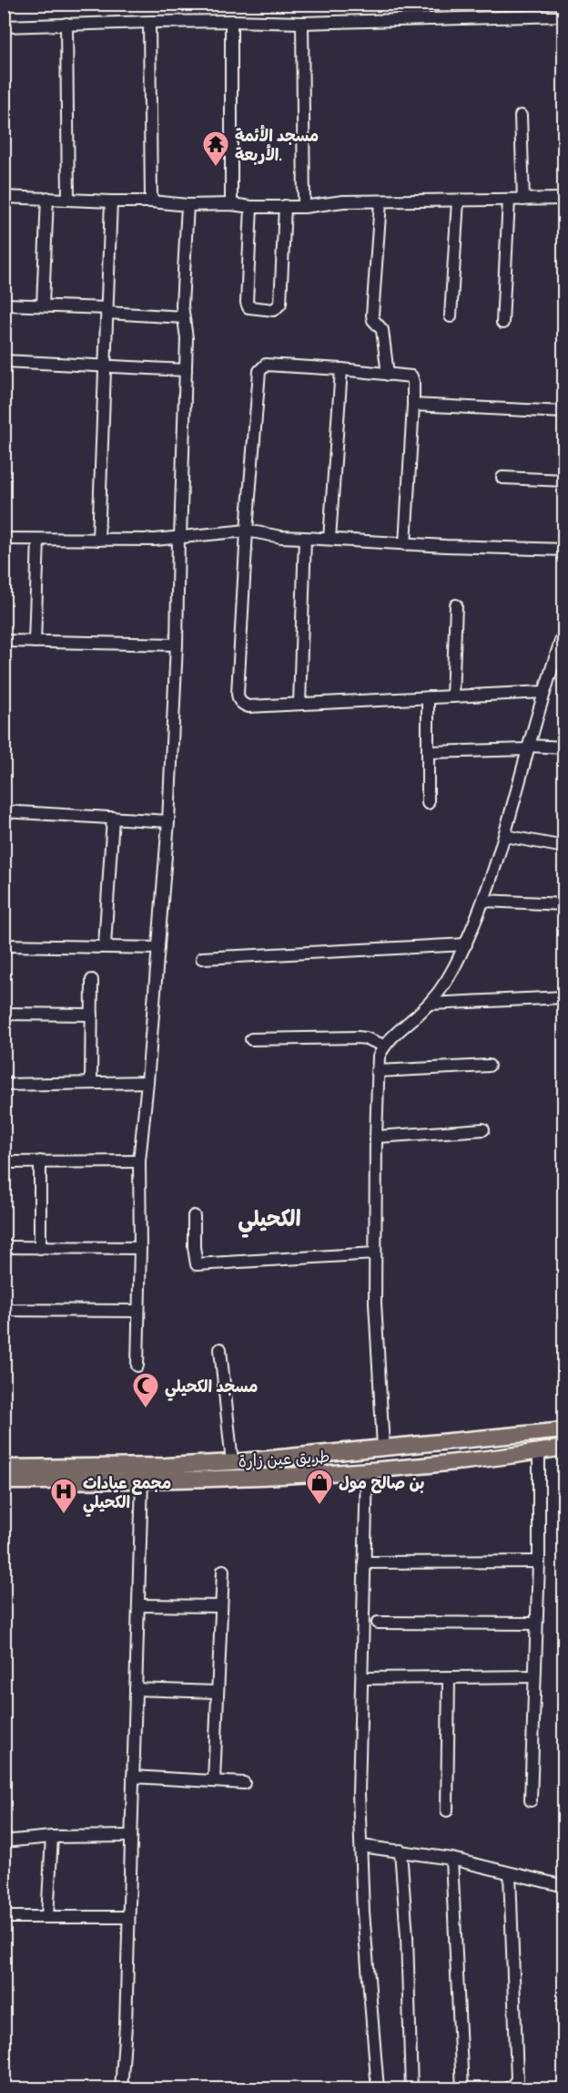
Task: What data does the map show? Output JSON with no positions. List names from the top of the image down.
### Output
{
  "streets": {
    "main road": ["طريق عين زارة"]
  },
  "districts": ["الكحيلي"],
  "places": {
    "temple": ["مسجد الأئمة الأربعة."],
    "mosque": ["مسجد الكحيلي"],
    "shop": ["بن صالح مول"],
    "hospital": ["مجمع عيادات الكحيلي"]
  }
}
